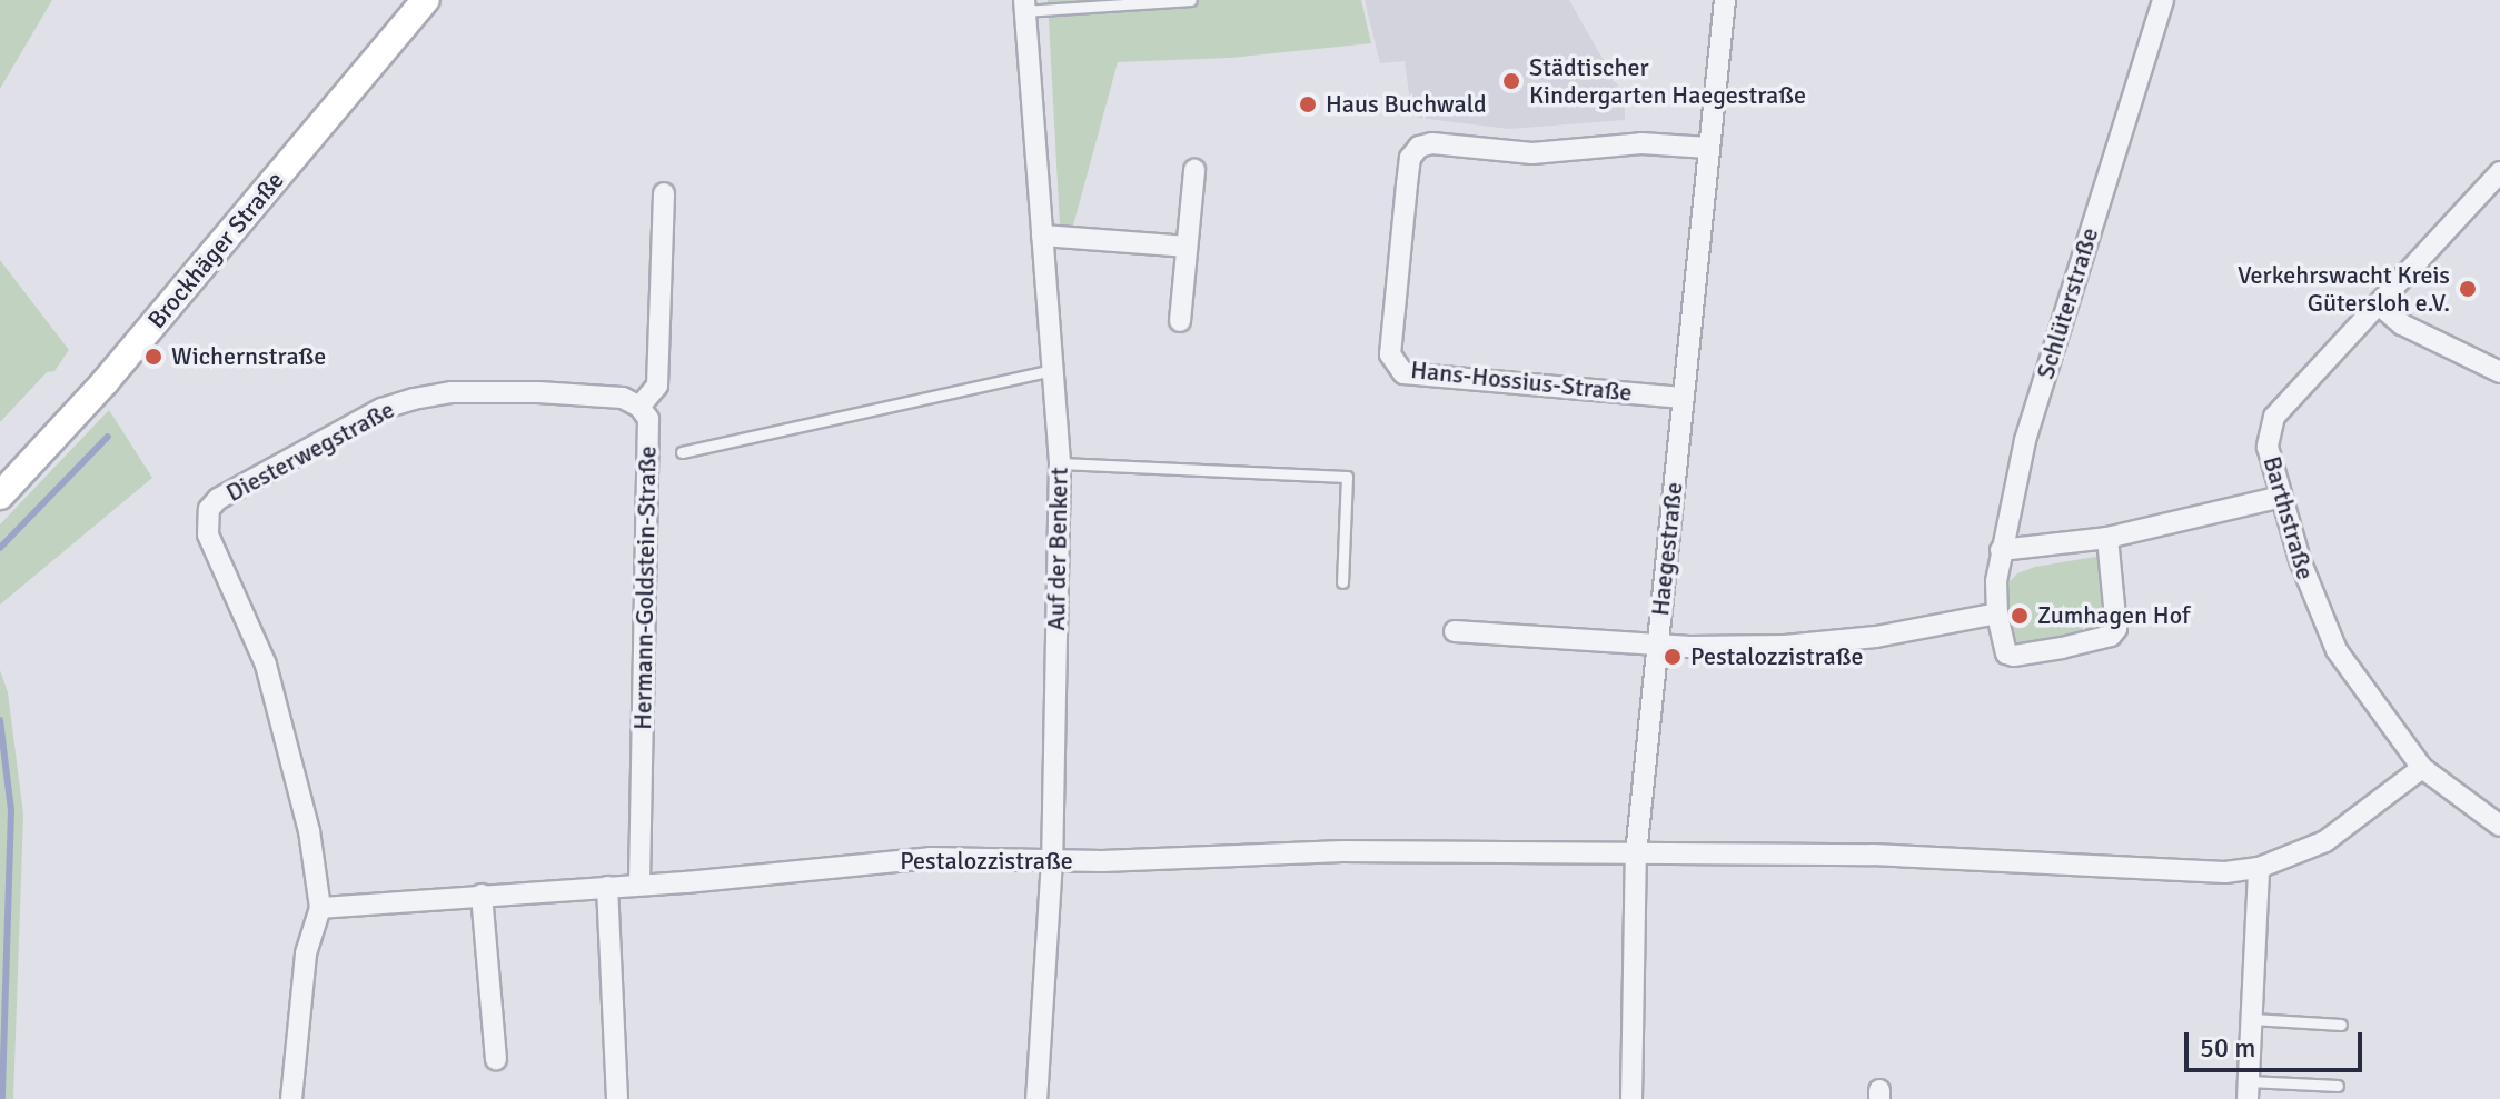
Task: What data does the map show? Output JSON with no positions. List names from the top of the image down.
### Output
{
  "streets": {
    "main road": ["Brockhäger Straße"],
    "street": [
      "Schlüterstraße",
      "Hans-Hossius-Straße",
      "Diesterwegstraße",
      "Barthstraße",
      "Auf der Benkert",
      "Haegestraße",
      "Hermann-Goldstein-Straße",
      "Pestalozzistraße"
    ]
  },
  "crossings": [
    ["Hans-Hossius-Straße", "Haegestraße"],
    ["Diesterwegstraße", "Hermann-Goldstein-Straße"],
    ["Diesterwegstraße", "Pestalozzistraße"],
    ["Barthstraße", "Pestalozzistraße"],
    ["Auf der Benkert", "Pestalozzistraße"],
    ["Haegestraße", "Pestalozzistraße"],
    ["Hermann-Goldstein-Straße", "Pestalozzistraße"]
  ],
  "places": [
    "Städtischer Kindergarten Haegestraße",
    "Haus Buchwald",
    "Verkehrswacht Kreis Gütersloh e.V.",
    "Wichernstraße",
    "Zumhagen Hof",
    "Pestalozzistraße"
  ],
  "scale_bar": "50 m"
}
